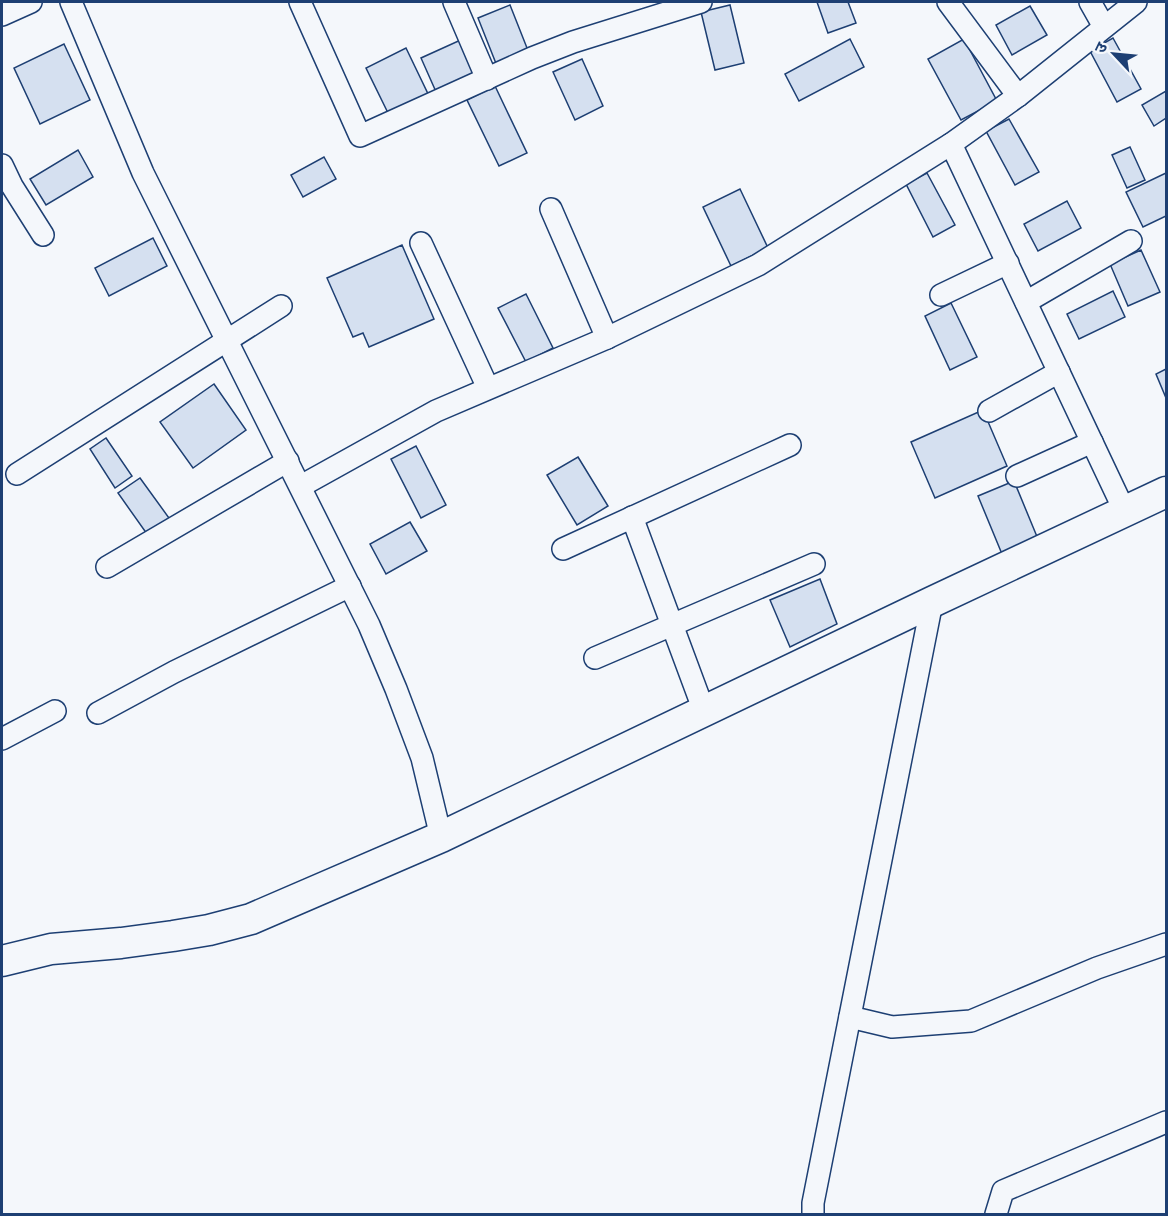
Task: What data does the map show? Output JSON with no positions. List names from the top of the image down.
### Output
{
  "north": "top left"
}
